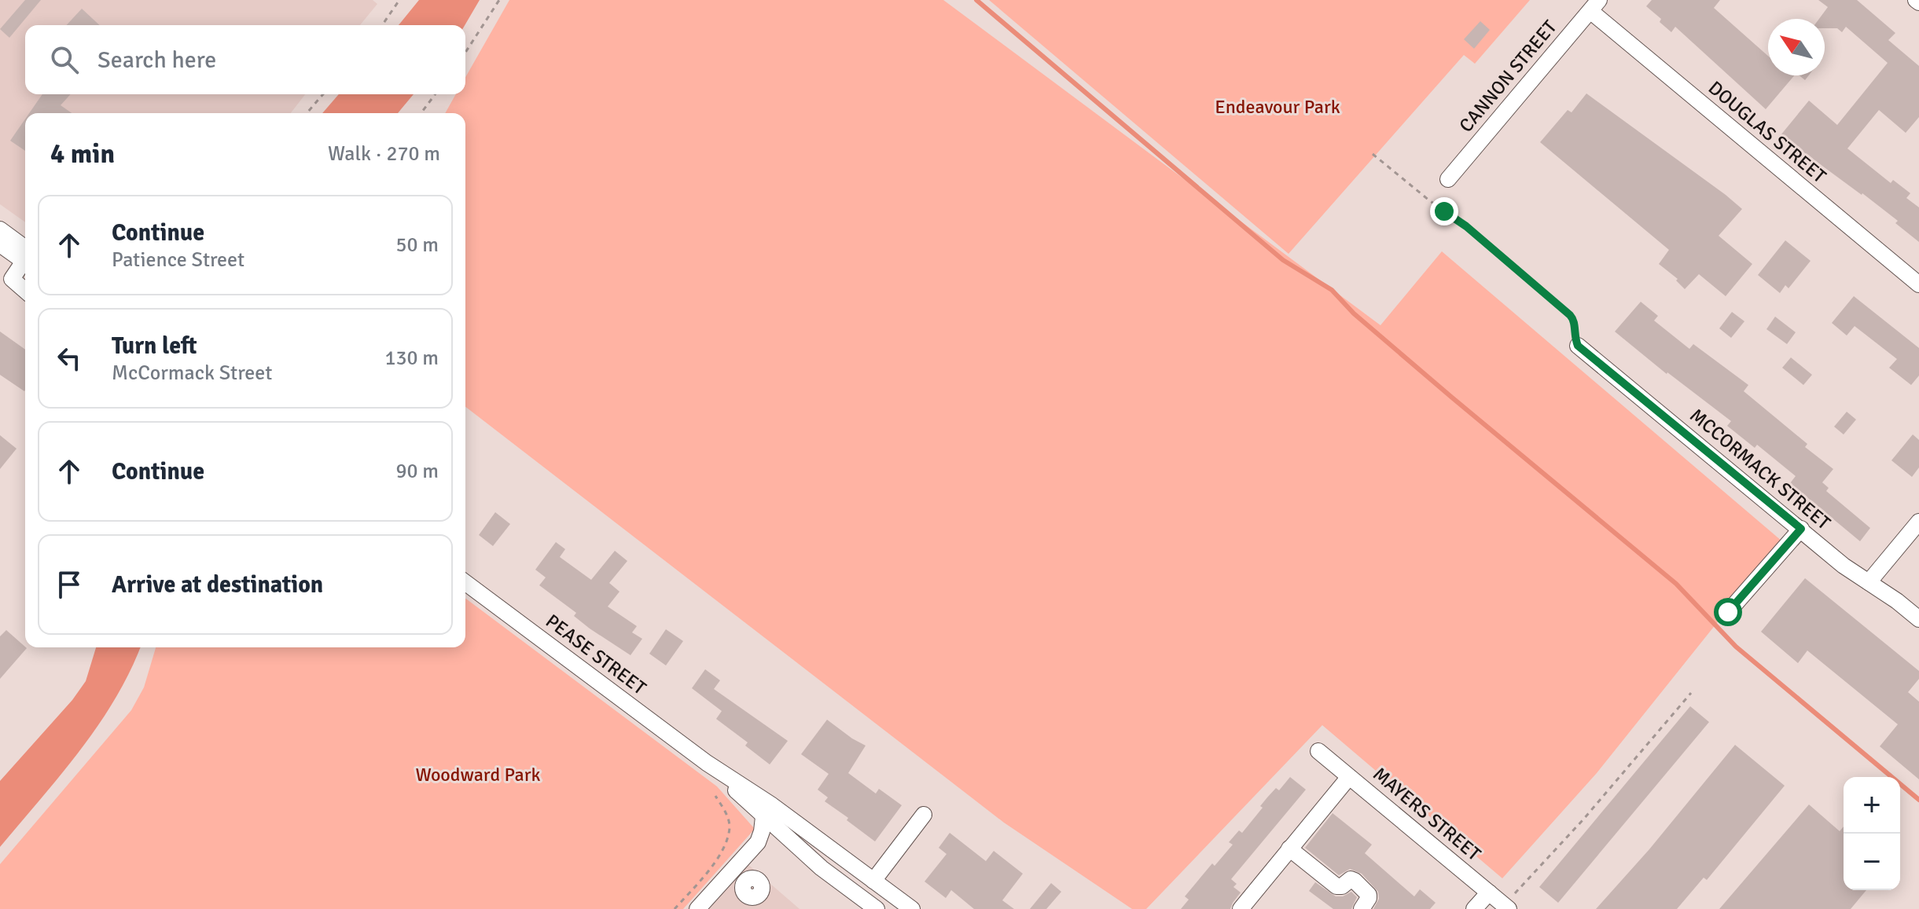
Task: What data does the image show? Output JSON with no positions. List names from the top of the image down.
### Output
{
  "streets": {
    "street": [
      "CANNON STREET",
      "DOUGLAS STREET",
      "MCCORMACK STREET",
      "PEASE STREET",
      "MAYERS STREET"
    ]
  },
  "crossings": [
    ["CANNON STREET", "DOUGLAS STREET"]
  ],
  "parks": ["Endeavour Park", "Woodward Park"],
  "north": "top left",
  "page": {
    "search": "Search here",
    "heading": ["4 min", "Walk · 270 m"],
    "list": [
      ["Continue", "Patience Street", "50 m"],
      ["Turn left", "McCormack Street", "130 m"],
      ["Continue", "90 m"],
      "Arrive at destination"
    ],
    "map_buttons": ["+", "−"]
  }
}
